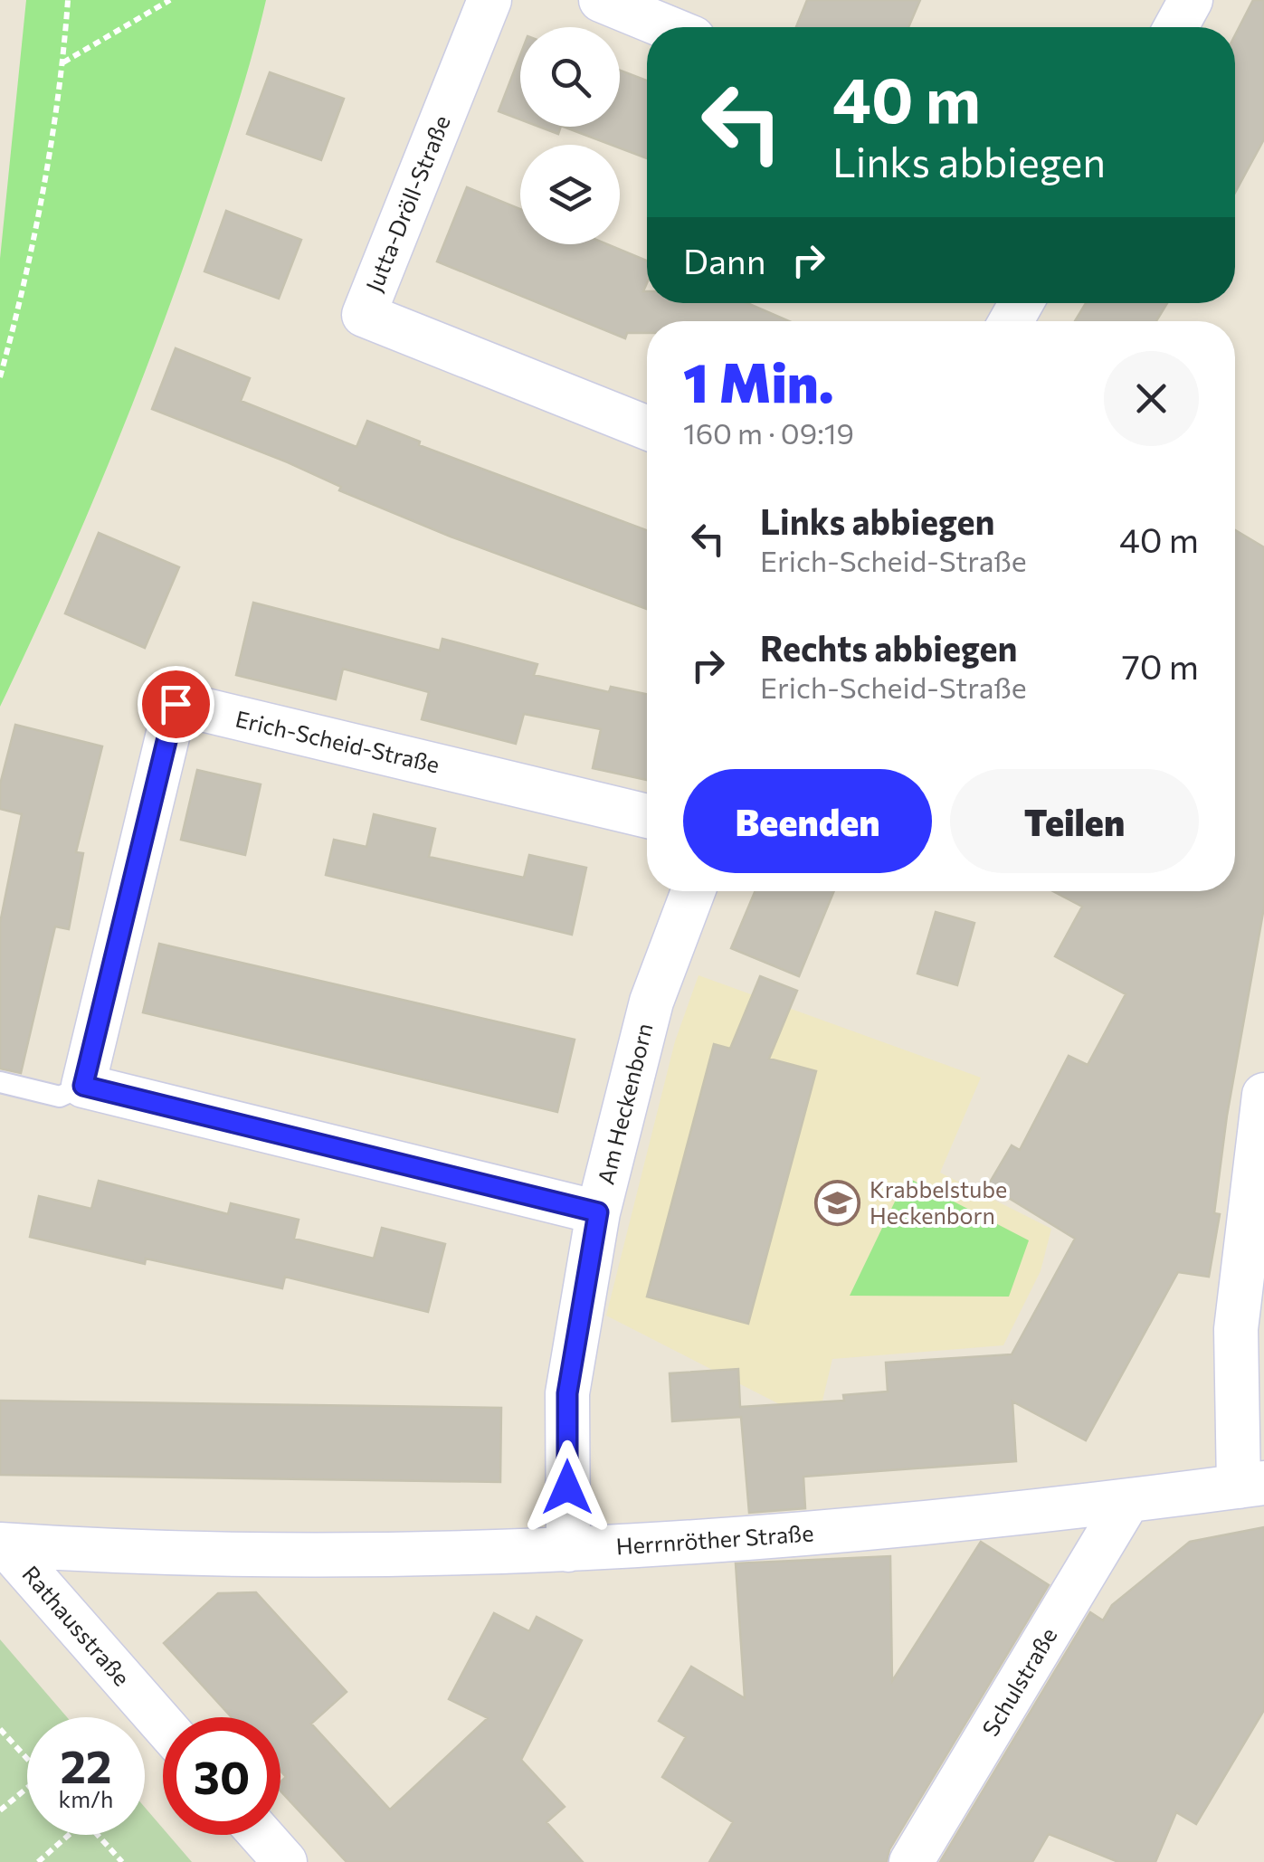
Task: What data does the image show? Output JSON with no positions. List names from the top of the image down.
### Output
{
  "streets": {
    "street": [
      "Jutta-Dröll-Straße",
      "Erich-Scheid-Straße",
      "Am Heckenborn",
      "Herrnröther Straße",
      "Rathausstraße",
      "Schulstraße"
    ]
  },
  "crossings": [
    ["Am Heckenborn", "Herrnröther Straße"],
    ["Herrnröther Straße", "Rathausstraße"],
    ["Herrnröther Straße", "Schulstraße"]
  ],
  "places": {
    "school or university": ["Krabbelstube Heckenborn"]
  },
  "page": {
    "turn": ["40 m", "Links abbiegen"],
    "then": "Dann",
    "heading": ["1 Min.", "160 m · 09:19"],
    "list": [
      {
        "name": "Links abbiegen",
        "note": "Erich-Scheid-Straße",
        "value": "40 m"
      },
      {
        "name": "Rechts abbiegen",
        "note": "Erich-Scheid-Straße",
        "value": "70 m"
      }
    ],
    "buttons": ["Beenden", "Teilen"],
    "speed": "22 km/h",
    "limit": "30"
  }
}
